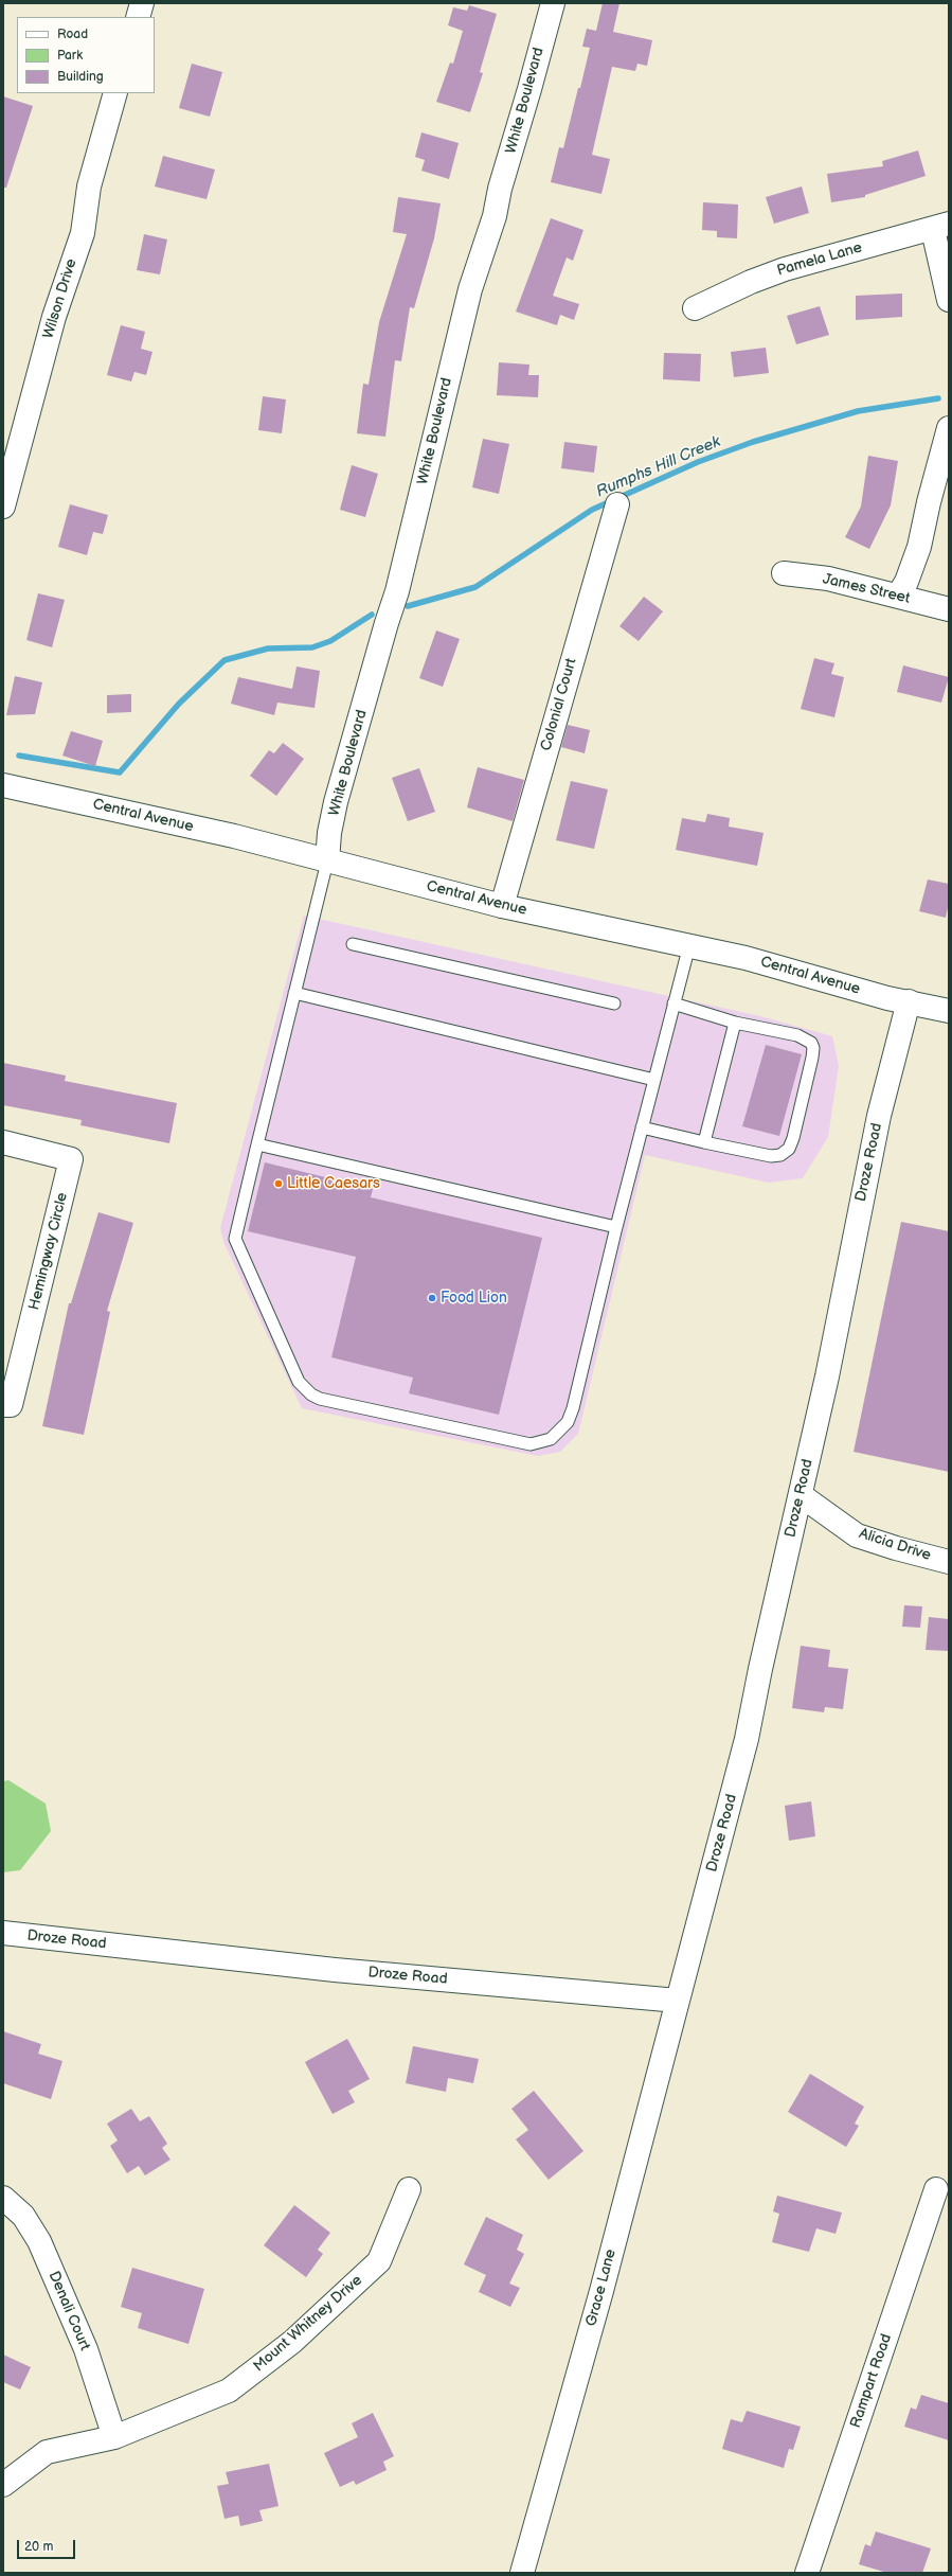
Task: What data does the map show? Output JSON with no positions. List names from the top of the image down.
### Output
{
  "streets": {
    "street": [
      "White Boulevard",
      "Pamela Lane",
      "Wilson Drive",
      "James Street",
      "Colonial Court",
      "Central Avenue",
      "Droze Road",
      "Hemingway Circle",
      "Alicia Drive",
      "Grace Lane",
      "Denali Court",
      "Mount Whitney Drive",
      "Rampart Road"
    ]
  },
  "crossings": [
    ["White Boulevard", "Central Avenue"],
    ["Colonial Court", "Central Avenue"],
    ["Central Avenue", "Droze Road"],
    ["Droze Road", "Alicia Drive"],
    ["Droze Road", "Grace Lane"],
    ["Denali Court", "Mount Whitney Drive"]
  ],
  "water": ["Rumphs Hill Creek"],
  "places": ["Little Caesars", "Food Lion"],
  "legend": ["Road", "Park", "Building"],
  "scale_bar": "20 m"
}
